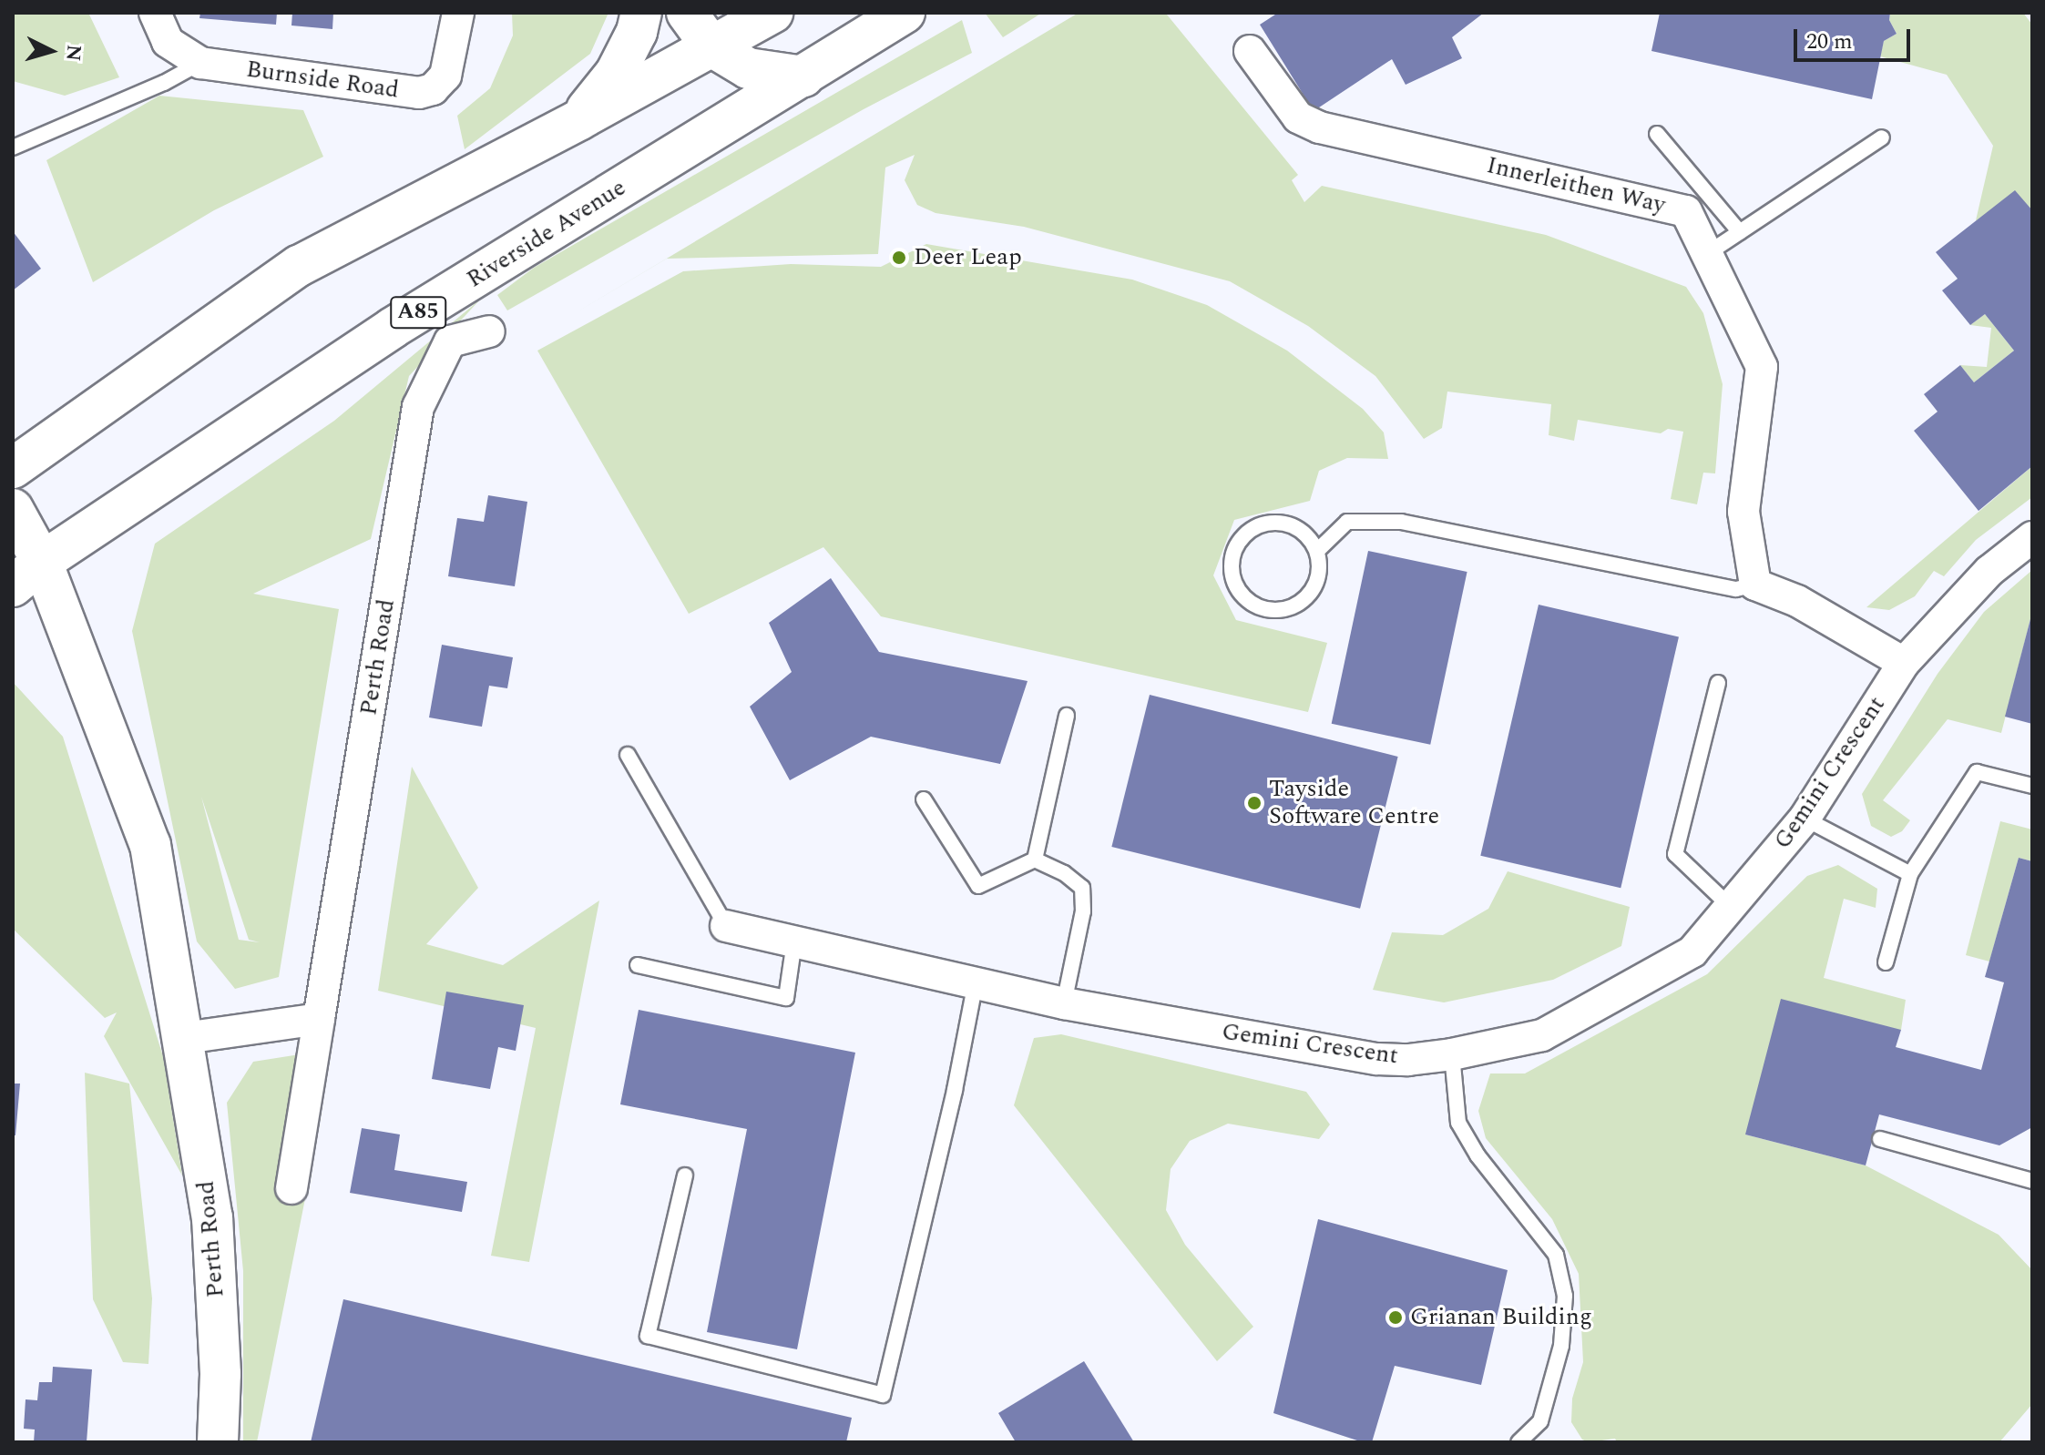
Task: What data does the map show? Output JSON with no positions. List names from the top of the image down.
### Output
{
  "streets": {
    "main road": ["Riverside Avenue", "A85", "Perth Road"],
    "street": ["Burnside Road", "Innerleithen Way", "Gemini Crescent"]
  },
  "crossings": [
    ["Riverside Avenue", "Perth Road"]
  ],
  "places": ["Deer Leap", "Tayside Software Centre", "Grianan Building"],
  "scale_bar": "20 m",
  "north": "right"
}
